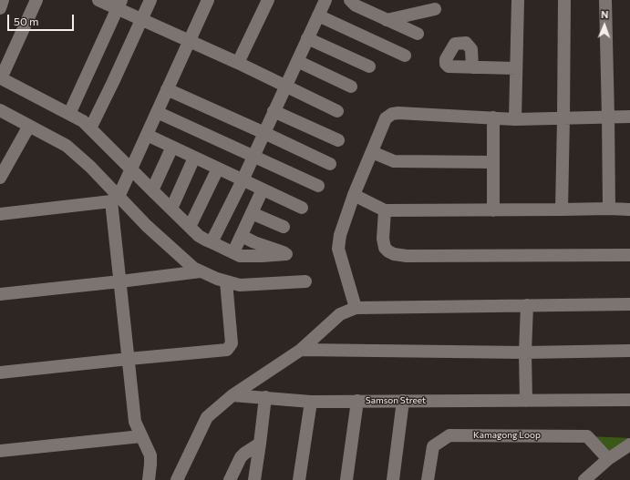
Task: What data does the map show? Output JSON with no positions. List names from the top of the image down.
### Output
{
  "streets": {
    "street": ["Samson Street", "Kamagong Loop"]
  },
  "scale_bar": "50 m",
  "north": "top"
}
